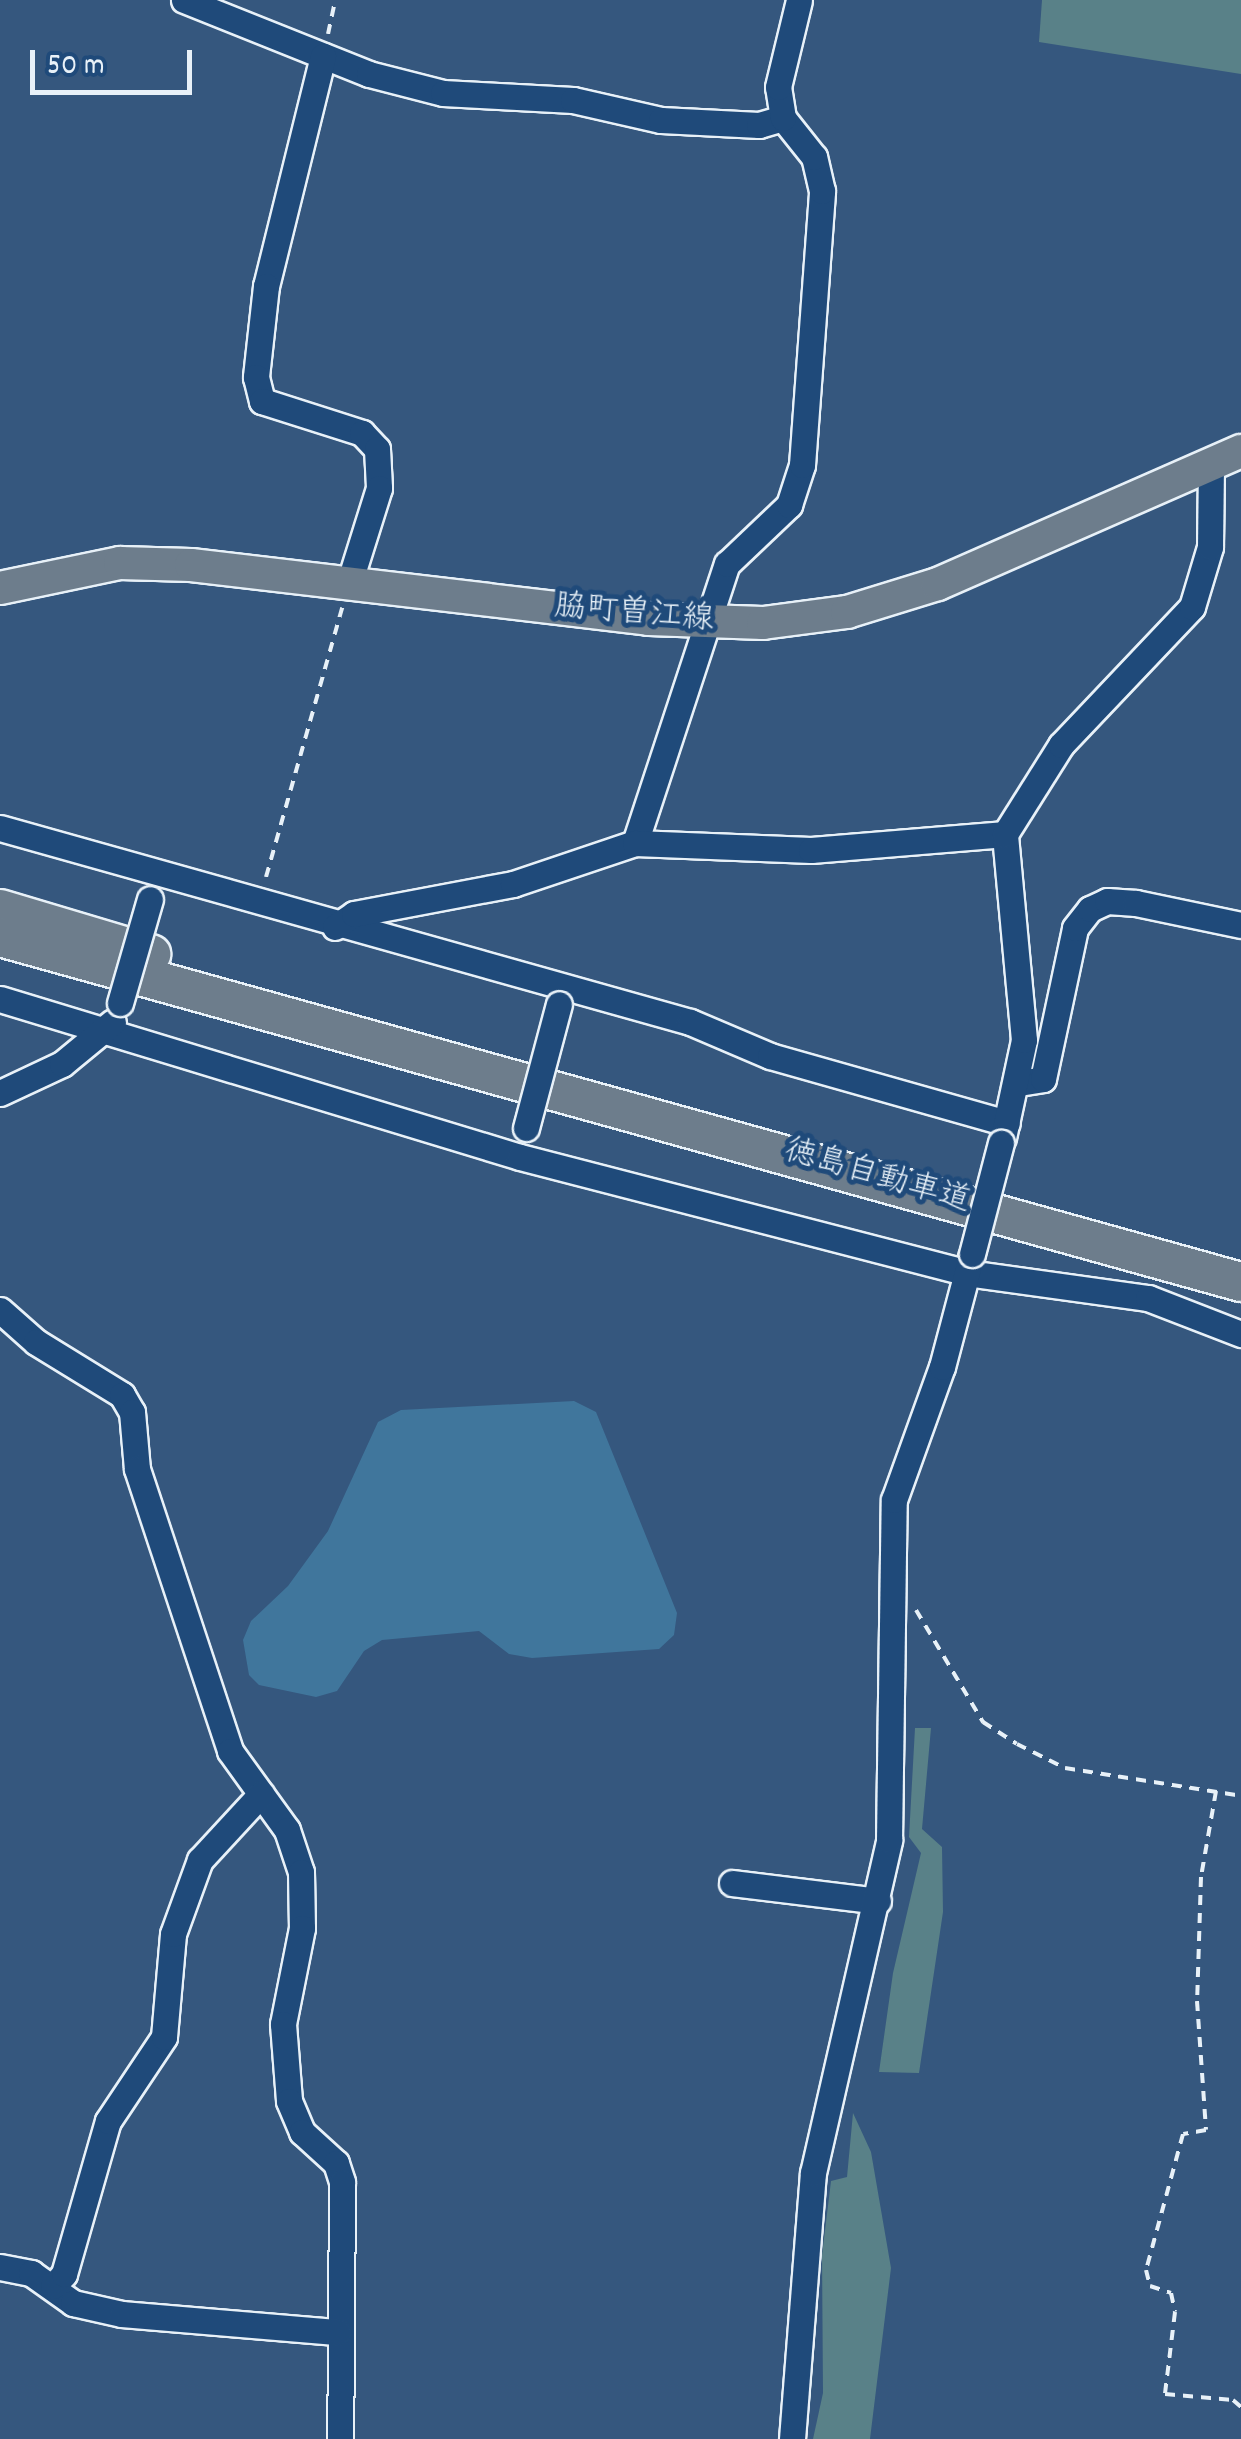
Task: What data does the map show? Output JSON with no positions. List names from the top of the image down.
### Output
{
  "streets": {
    "highway": ["徳島自動車道"],
    "main road": ["脇町曽江線"]
  },
  "scale_bar": "50 m"
}
